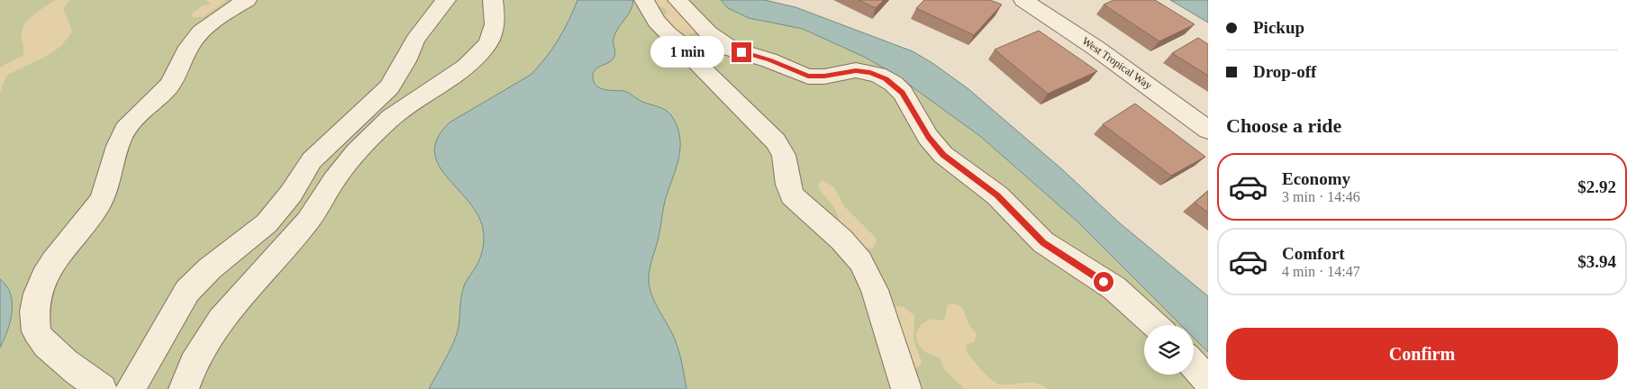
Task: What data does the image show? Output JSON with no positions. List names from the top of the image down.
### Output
{
  "streets": {
    "street": ["West Tropical Way"]
  },
  "page": {
    "banner": ["Pickup", "Drop-off"],
    "bubble": "1 min",
    "heading": "Choose a ride",
    "list": [
      {
        "name": "Economy",
        "note": "3 min · 14:46",
        "value": "$2.92"
      },
      {
        "name": "Comfort",
        "note": "4 min · 14:47",
        "value": "$3.94"
      }
    ],
    "buttons": "Confirm"
  }
}
